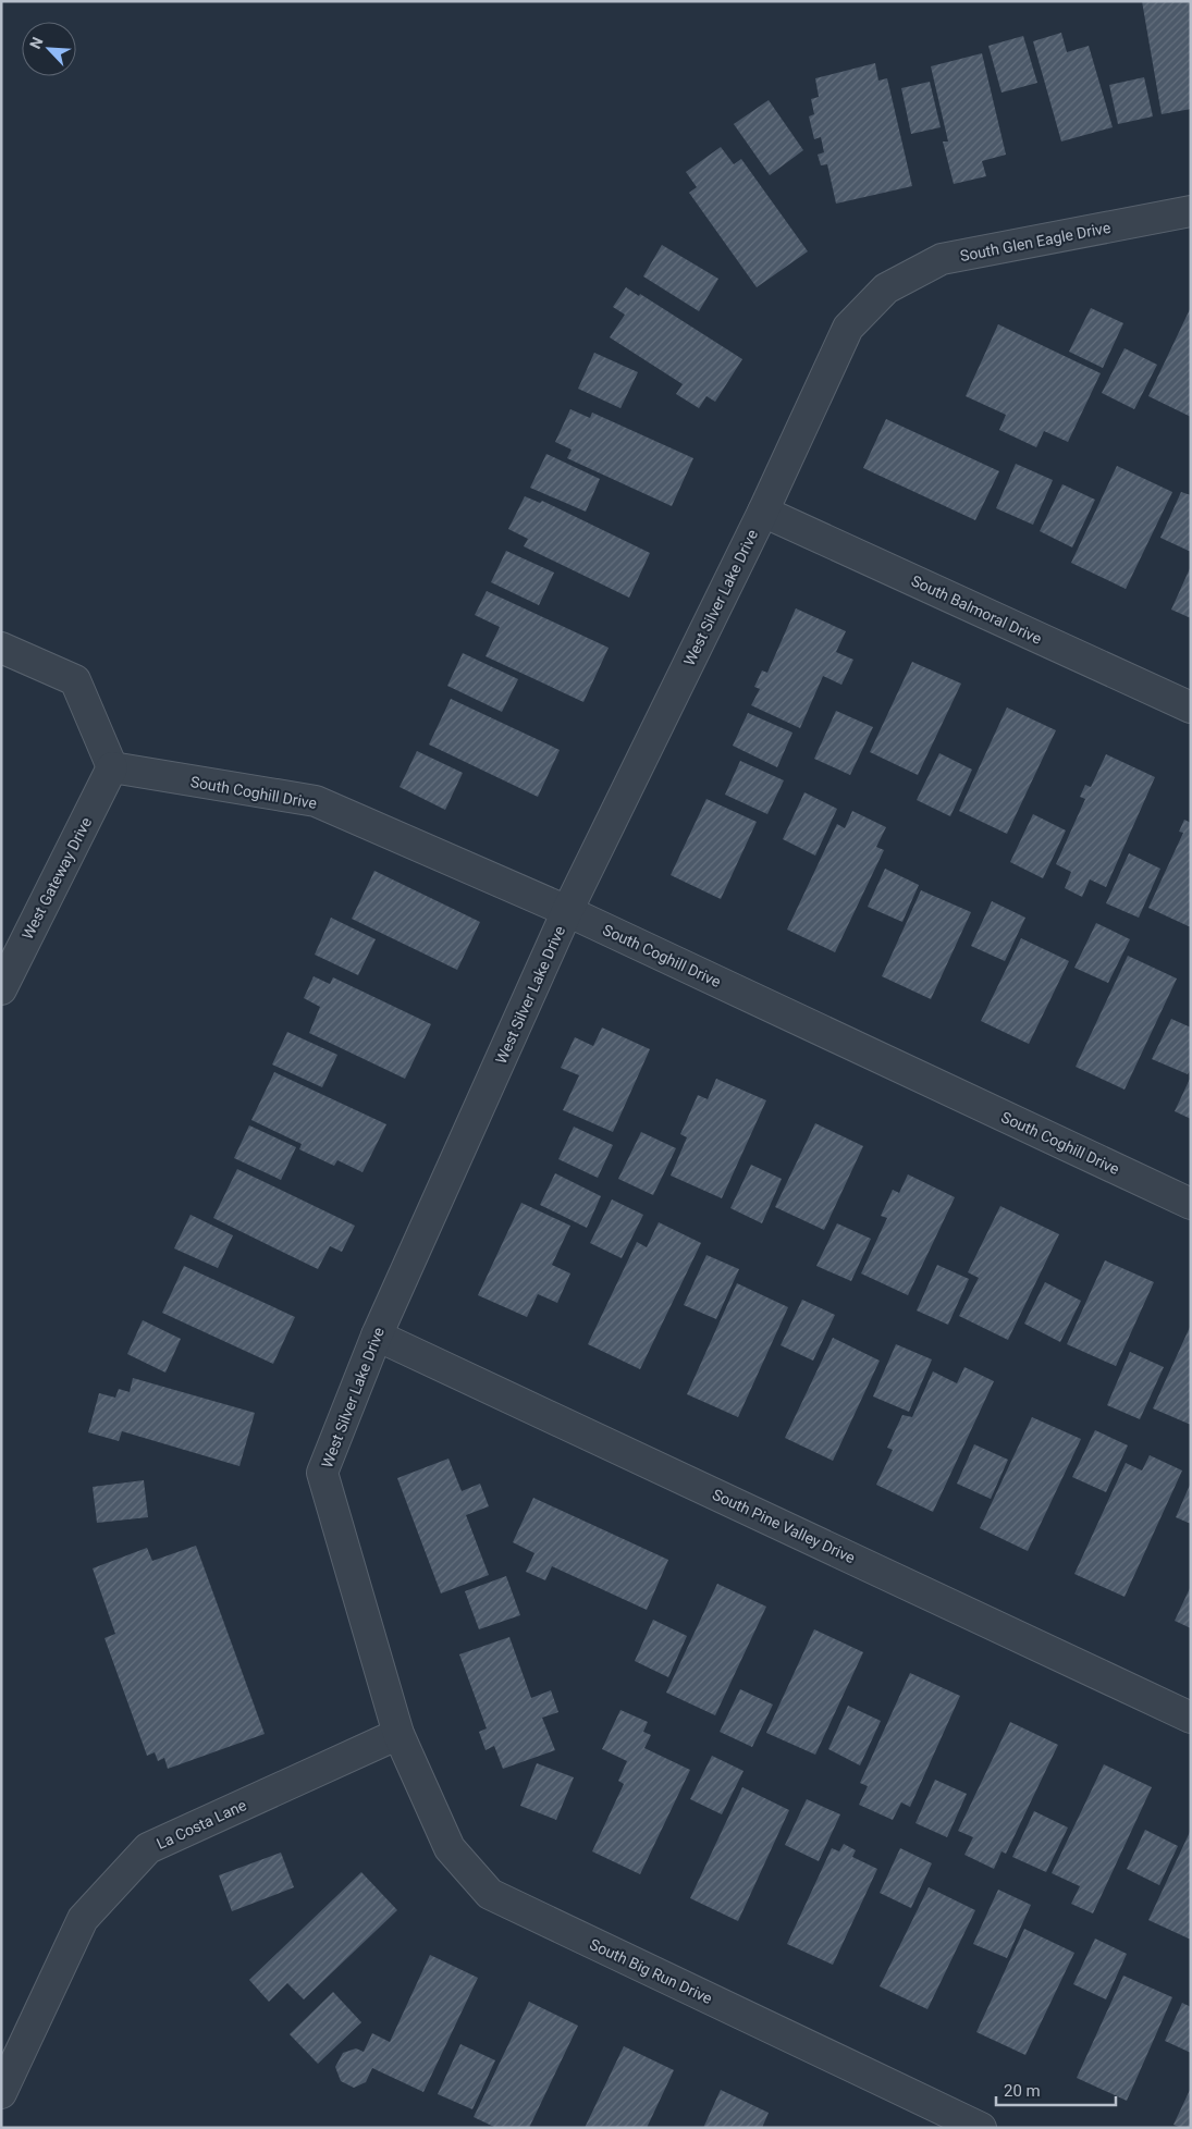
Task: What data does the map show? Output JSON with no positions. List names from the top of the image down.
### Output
{
  "streets": {
    "street": [
      "South Glen Eagle Drive",
      "West Silver Lake Drive",
      "South Balmoral Drive",
      "South Coghill Drive",
      "West Gateway Drive",
      "South Pine Valley Drive",
      "La Costa Lane",
      "South Big Run Drive"
    ]
  },
  "crossings": [
    ["South Glen Eagle Drive", "West Silver Lake Drive"],
    ["West Silver Lake Drive", "South Balmoral Drive"],
    ["West Silver Lake Drive", "South Coghill Drive"],
    ["West Silver Lake Drive", "South Pine Valley Drive"],
    ["West Silver Lake Drive", "La Costa Lane"],
    ["West Silver Lake Drive", "South Big Run Drive"],
    ["South Coghill Drive", "West Gateway Drive"],
    ["La Costa Lane", "South Big Run Drive"]
  ],
  "scale_bar": "20 m",
  "north": "top left"
}
